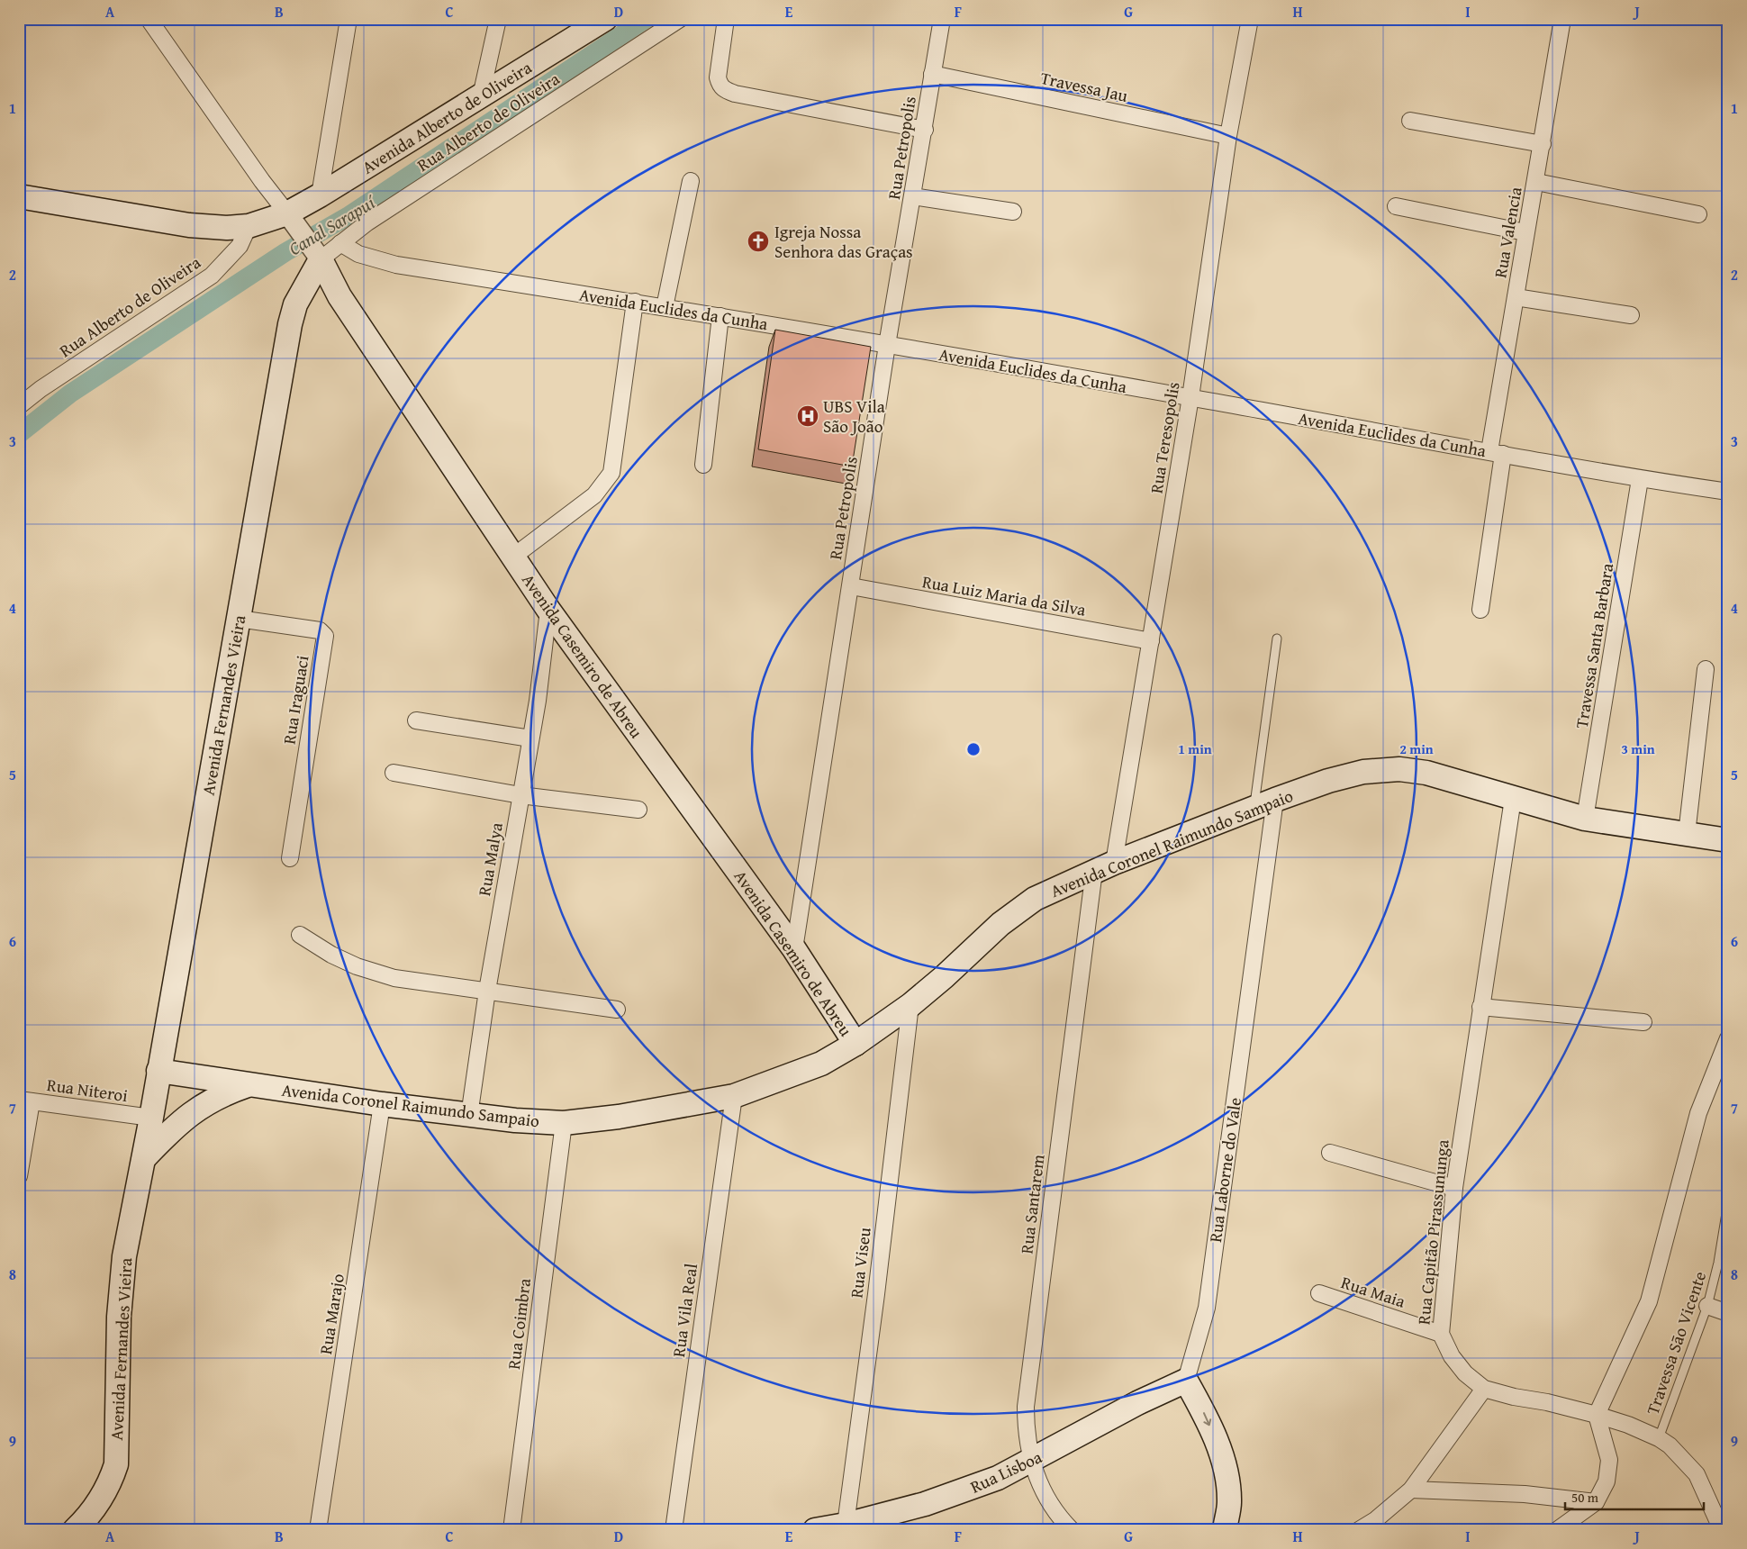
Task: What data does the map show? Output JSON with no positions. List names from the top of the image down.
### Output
{
  "streets": {
    "main road": [
      "Avenida Alberto de Oliveira",
      "Avenida Casemiro de Abreu",
      "Avenida Fernandes Vieira",
      "Avenida Coronel Raimundo Sampaio",
      "Rua Lisboa"
    ],
    "street": [
      "Travessa Jau",
      "Rua Alberto de Oliveira",
      "Rua Petropolis",
      "Rua Valencia",
      "Avenida Euclides da Cunha",
      "Rua Teresopolis",
      "Rua Luiz Maria da Silva",
      "Travessa Santa Barbara",
      "Rua Iraguaci",
      "Rua Malya",
      "Rua Niteroi",
      "Rua Laborne do Vale",
      "Rua Santarem",
      "Rua Capitão Pirassununga",
      "Rua Viseu",
      "Rua Maia",
      "Rua Vila Real",
      "Rua Marajo",
      "Rua Coimbra"
    ],
    "lane": ["Travessa Sāo Vicente"]
  },
  "crossings": [
    ["Travessa Jau", "Rua Petropolis"],
    ["Travessa Jau", "Rua Teresopolis"],
    ["Rua Alberto de Oliveira", "Avenida Euclides da Cunha"],
    ["Rua Alberto de Oliveira", "Avenida Casemiro de Abreu"],
    ["Rua Alberto de Oliveira", "Avenida Fernandes Vieira"],
    ["Rua Petropolis", "Avenida Euclides da Cunha"],
    ["Rua Petropolis", "Rua Luiz Maria da Silva"],
    ["Rua Petropolis", "Avenida Casemiro de Abreu"],
    ["Rua Valencia", "Avenida Euclides da Cunha"],
    ["Avenida Euclides da Cunha", "Rua Teresopolis"],
    ["Avenida Euclides da Cunha", "Travessa Santa Barbara"],
    ["Rua Teresopolis", "Rua Luiz Maria da Silva"],
    ["Rua Teresopolis", "Avenida Coronel Raimundo Sampaio"],
    ["Rua Teresopolis", "Rua Santarem"],
    ["Travessa Santa Barbara", "Avenida Coronel Raimundo Sampaio"],
    ["Avenida Casemiro de Abreu", "Avenida Fernandes Vieira"],
    ["Avenida Casemiro de Abreu", "Avenida Coronel Raimundo Sampaio"],
    ["Avenida Casemiro de Abreu", "Rua Malya"],
    ["Rua Iraguaci", "Avenida Fernandes Vieira"],
    ["Avenida Fernandes Vieira", "Avenida Coronel Raimundo Sampaio"],
    ["Avenida Fernandes Vieira", "Rua Niteroi"],
    ["Avenida Coronel Raimundo Sampaio", "Rua Malya"],
    ["Avenida Coronel Raimundo Sampaio", "Rua Laborne do Vale"],
    ["Avenida Coronel Raimundo Sampaio", "Rua Santarem"],
    ["Avenida Coronel Raimundo Sampaio", "Rua Capitão Pirassununga"],
    ["Avenida Coronel Raimundo Sampaio", "Rua Viseu"],
    ["Avenida Coronel Raimundo Sampaio", "Rua Vila Real"],
    ["Avenida Coronel Raimundo Sampaio", "Rua Marajo"],
    ["Avenida Coronel Raimundo Sampaio", "Rua Coimbra"],
    ["Rua Laborne do Vale", "Rua Lisboa"],
    ["Rua Santarem", "Rua Lisboa"],
    ["Rua Capitão Pirassununga", "Rua Maia"],
    ["Rua Capitão Pirassununga", "Travessa Sāo Vicente"],
    ["Rua Viseu", "Rua Lisboa"]
  ],
  "water": ["Canal Sarapuí"],
  "places": {
    "church": ["Igreja Nossa Senhora das Graças"],
    "hospital": ["UBS Vila São João"]
  },
  "scale_bar": "50 m",
  "grid": {
    "columns": [
      "A",
      "B",
      "C",
      "D",
      "E",
      "F",
      "G",
      "H",
      "I",
      "J"
    ],
    "rows": [
      "1",
      "2",
      "3",
      "4",
      "5",
      "6",
      "7",
      "8",
      "9"
    ]
  },
  "rings": ["1 min", "2 min", "3 min"]
}
